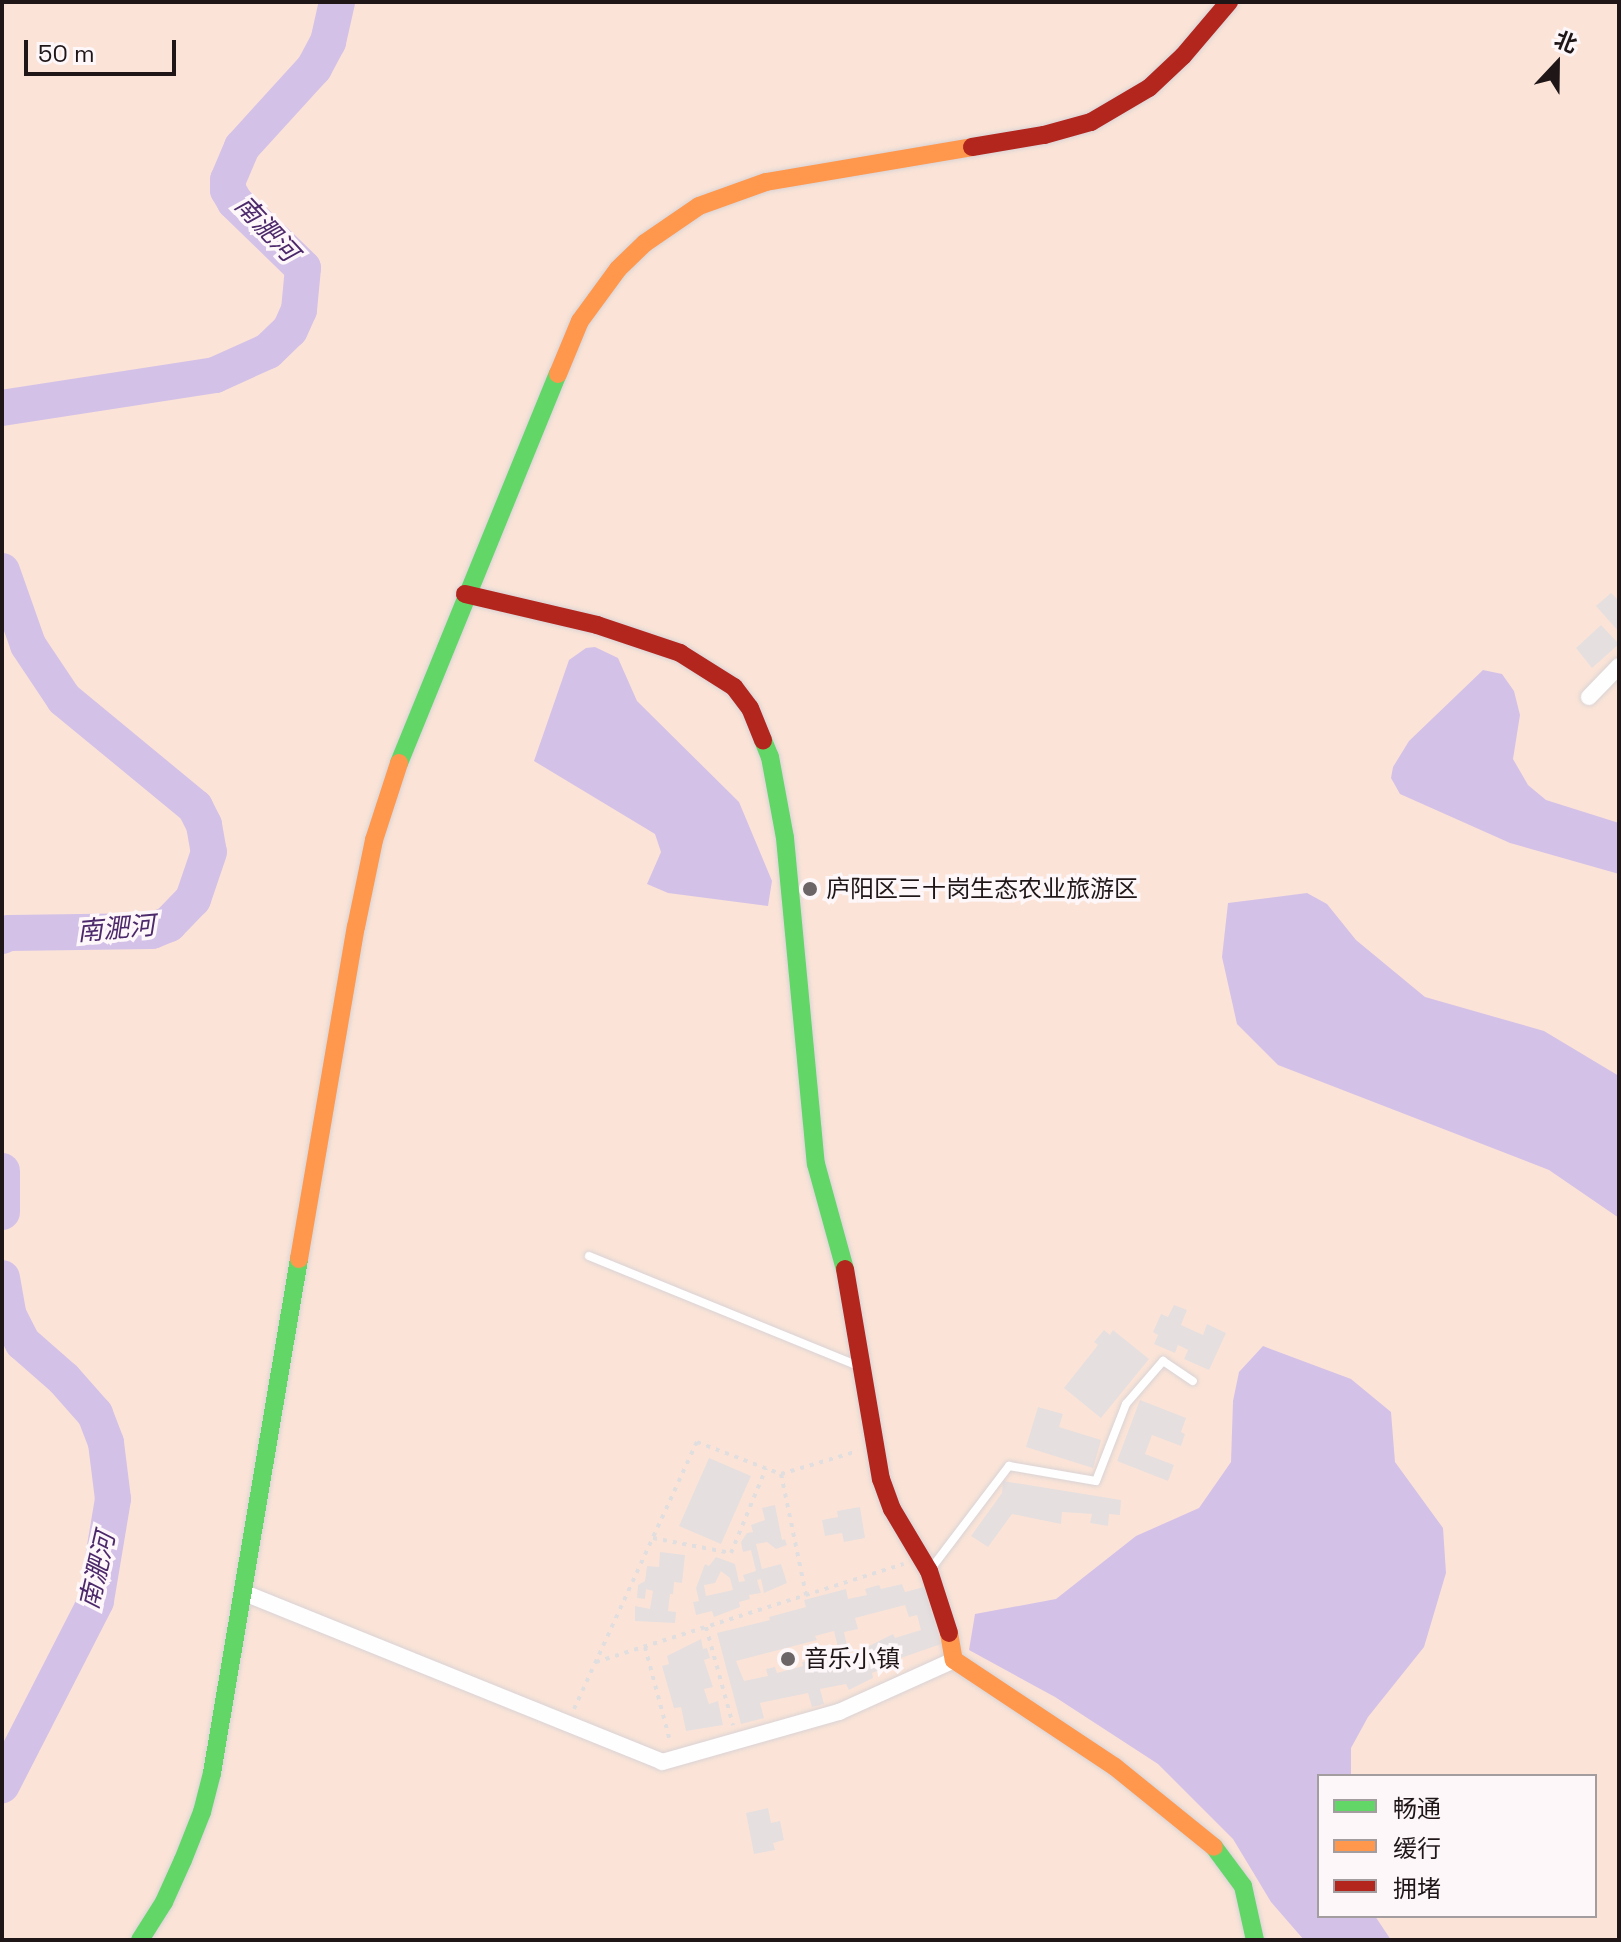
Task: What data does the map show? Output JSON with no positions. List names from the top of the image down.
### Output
{
  "water": ["南淝河"],
  "places": ["庐阳区三十岗生态农业旅游区", "音乐小镇"],
  "legend": ["畅通", "缓行", "拥堵"],
  "scale_bar": "50 m",
  "north": "top"
}
